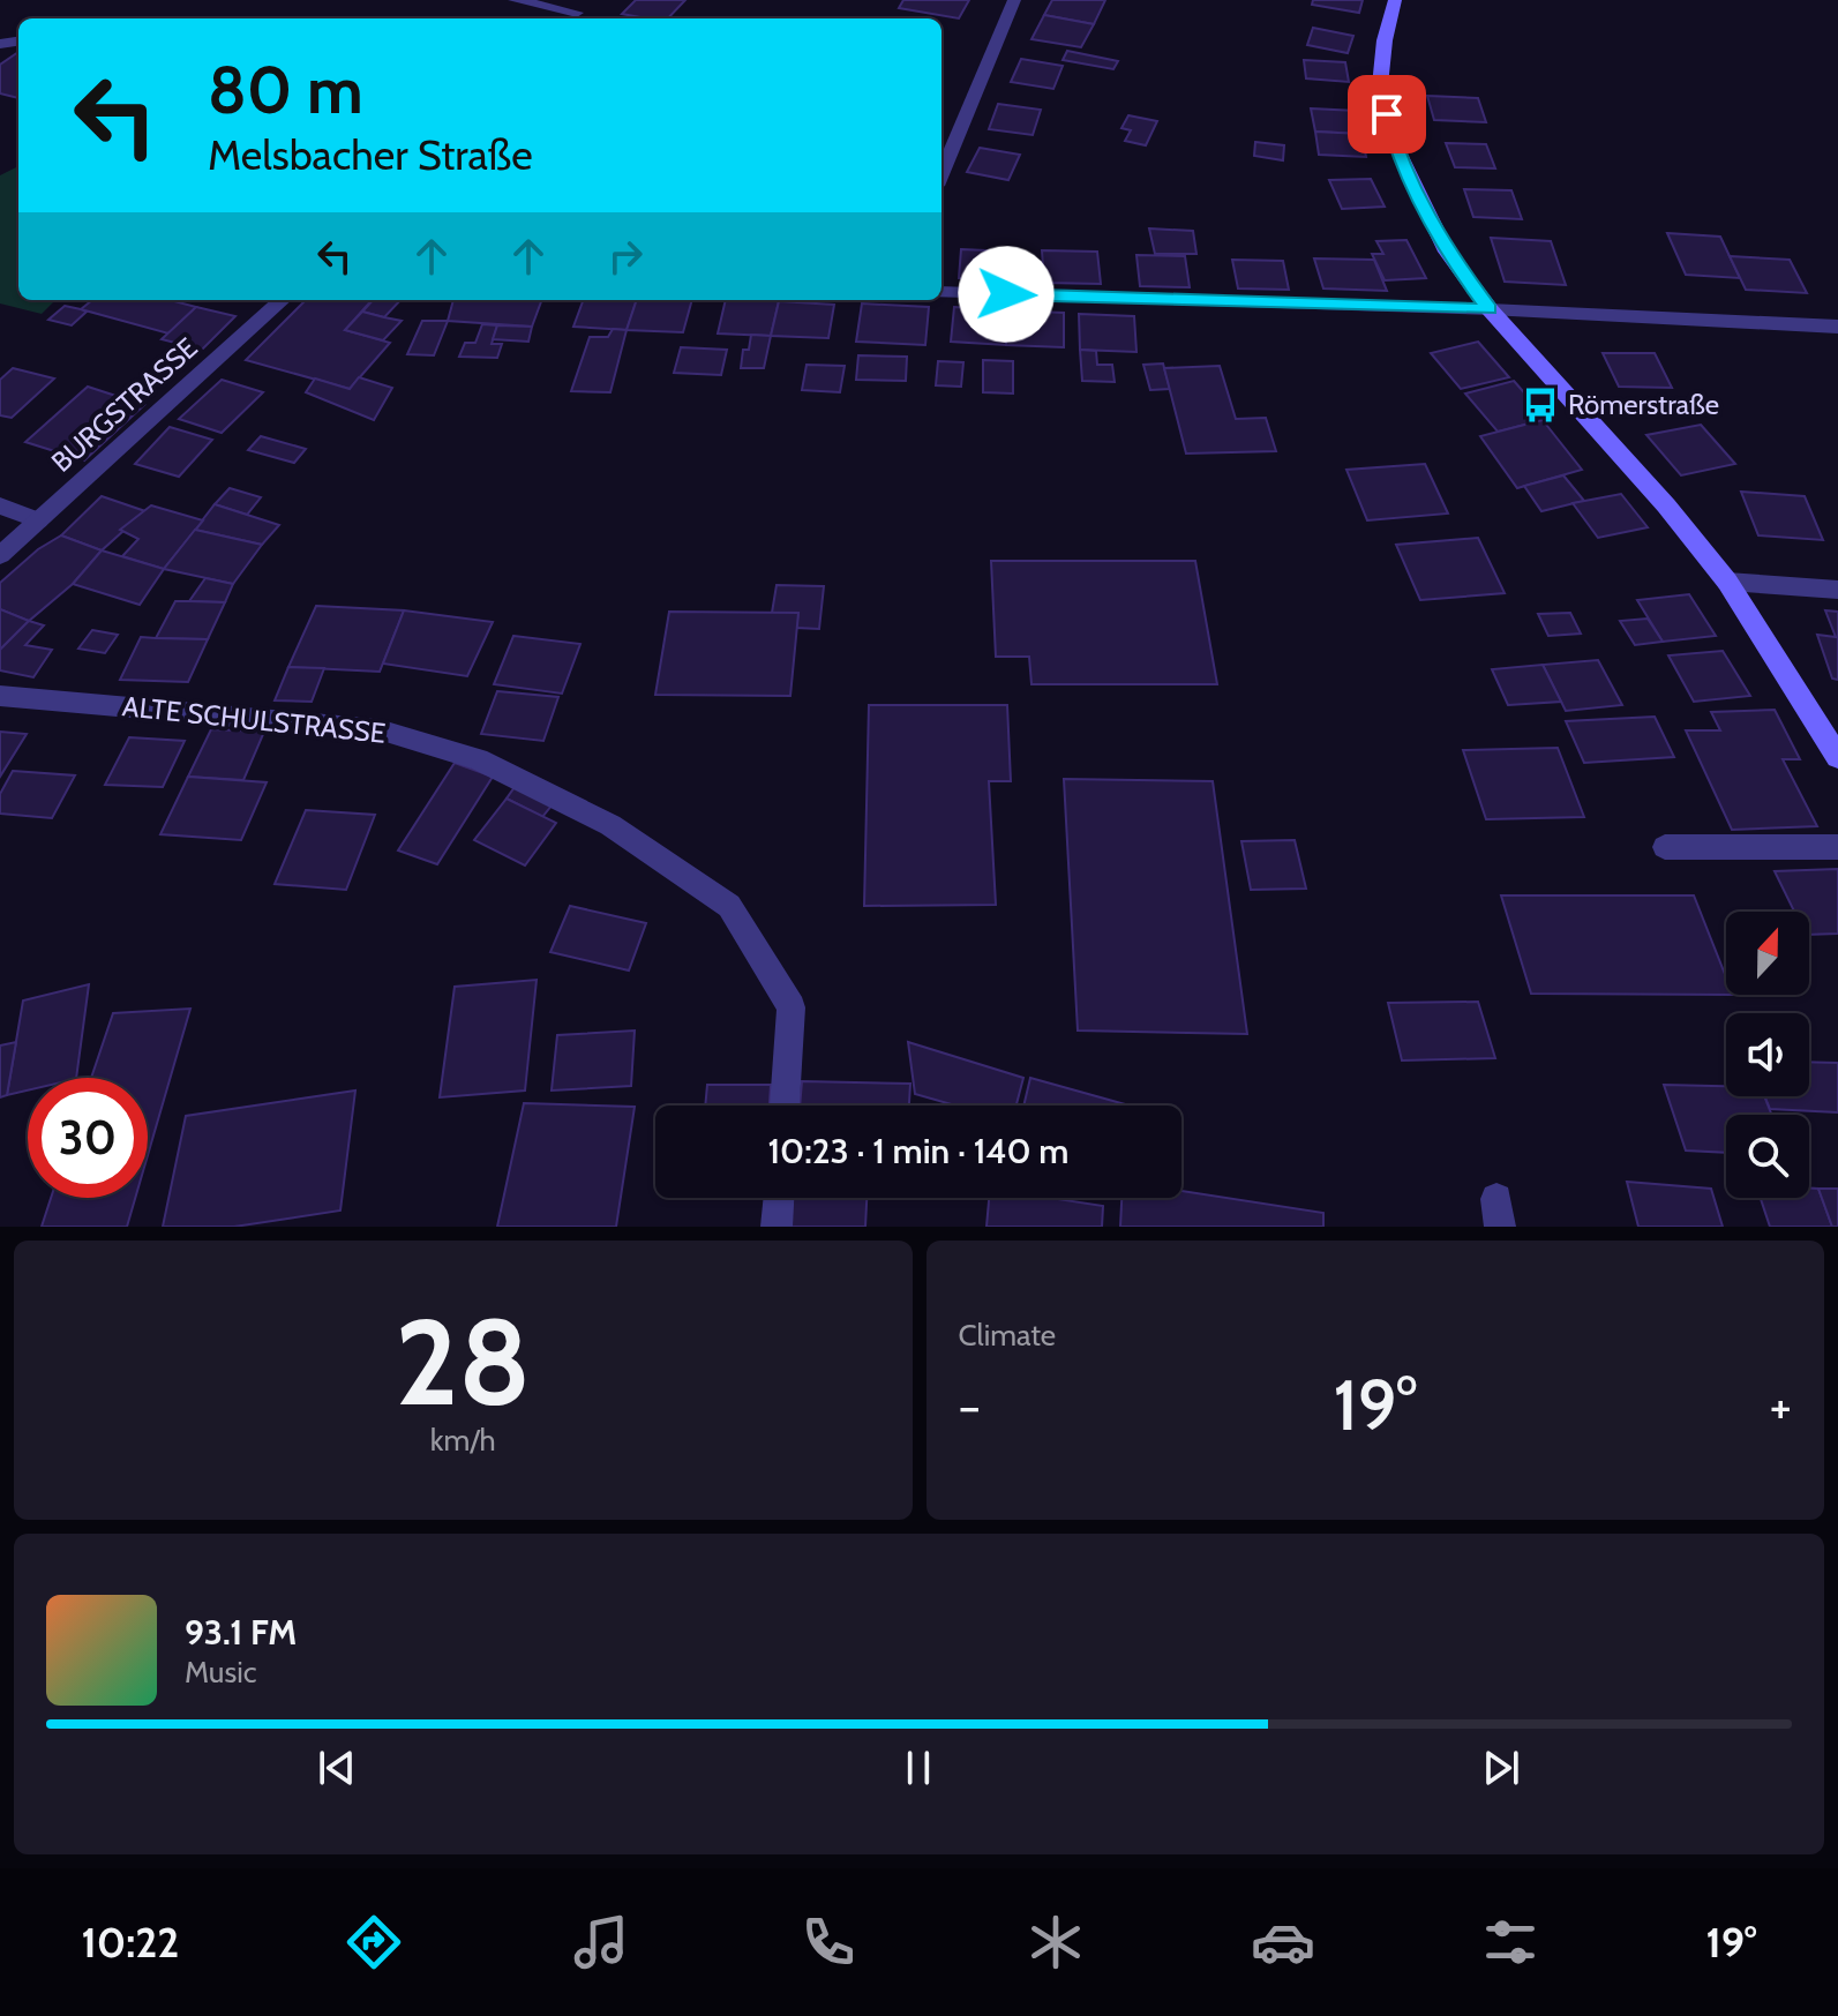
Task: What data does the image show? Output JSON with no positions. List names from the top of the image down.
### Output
{
  "streets": {
    "street": ["BURGSTRASSE", "ALTE SCHULSTRASSE"]
  },
  "places": {
    "bus stop": ["Römerstraße"]
  },
  "north": "top",
  "page": {
    "turn": ["80 m", "Melsbacher Straße"],
    "limit": "30",
    "trip": "10:23 · 1 min · 140 m",
    "tile": [
      ["28", "km/h"],
      "Climate"
    ],
    "heat": ["−", "19°", "+"],
    "song": ["93.1 FM", "Music"],
    "tabs": ["10:22", "19°"]
  }
}
